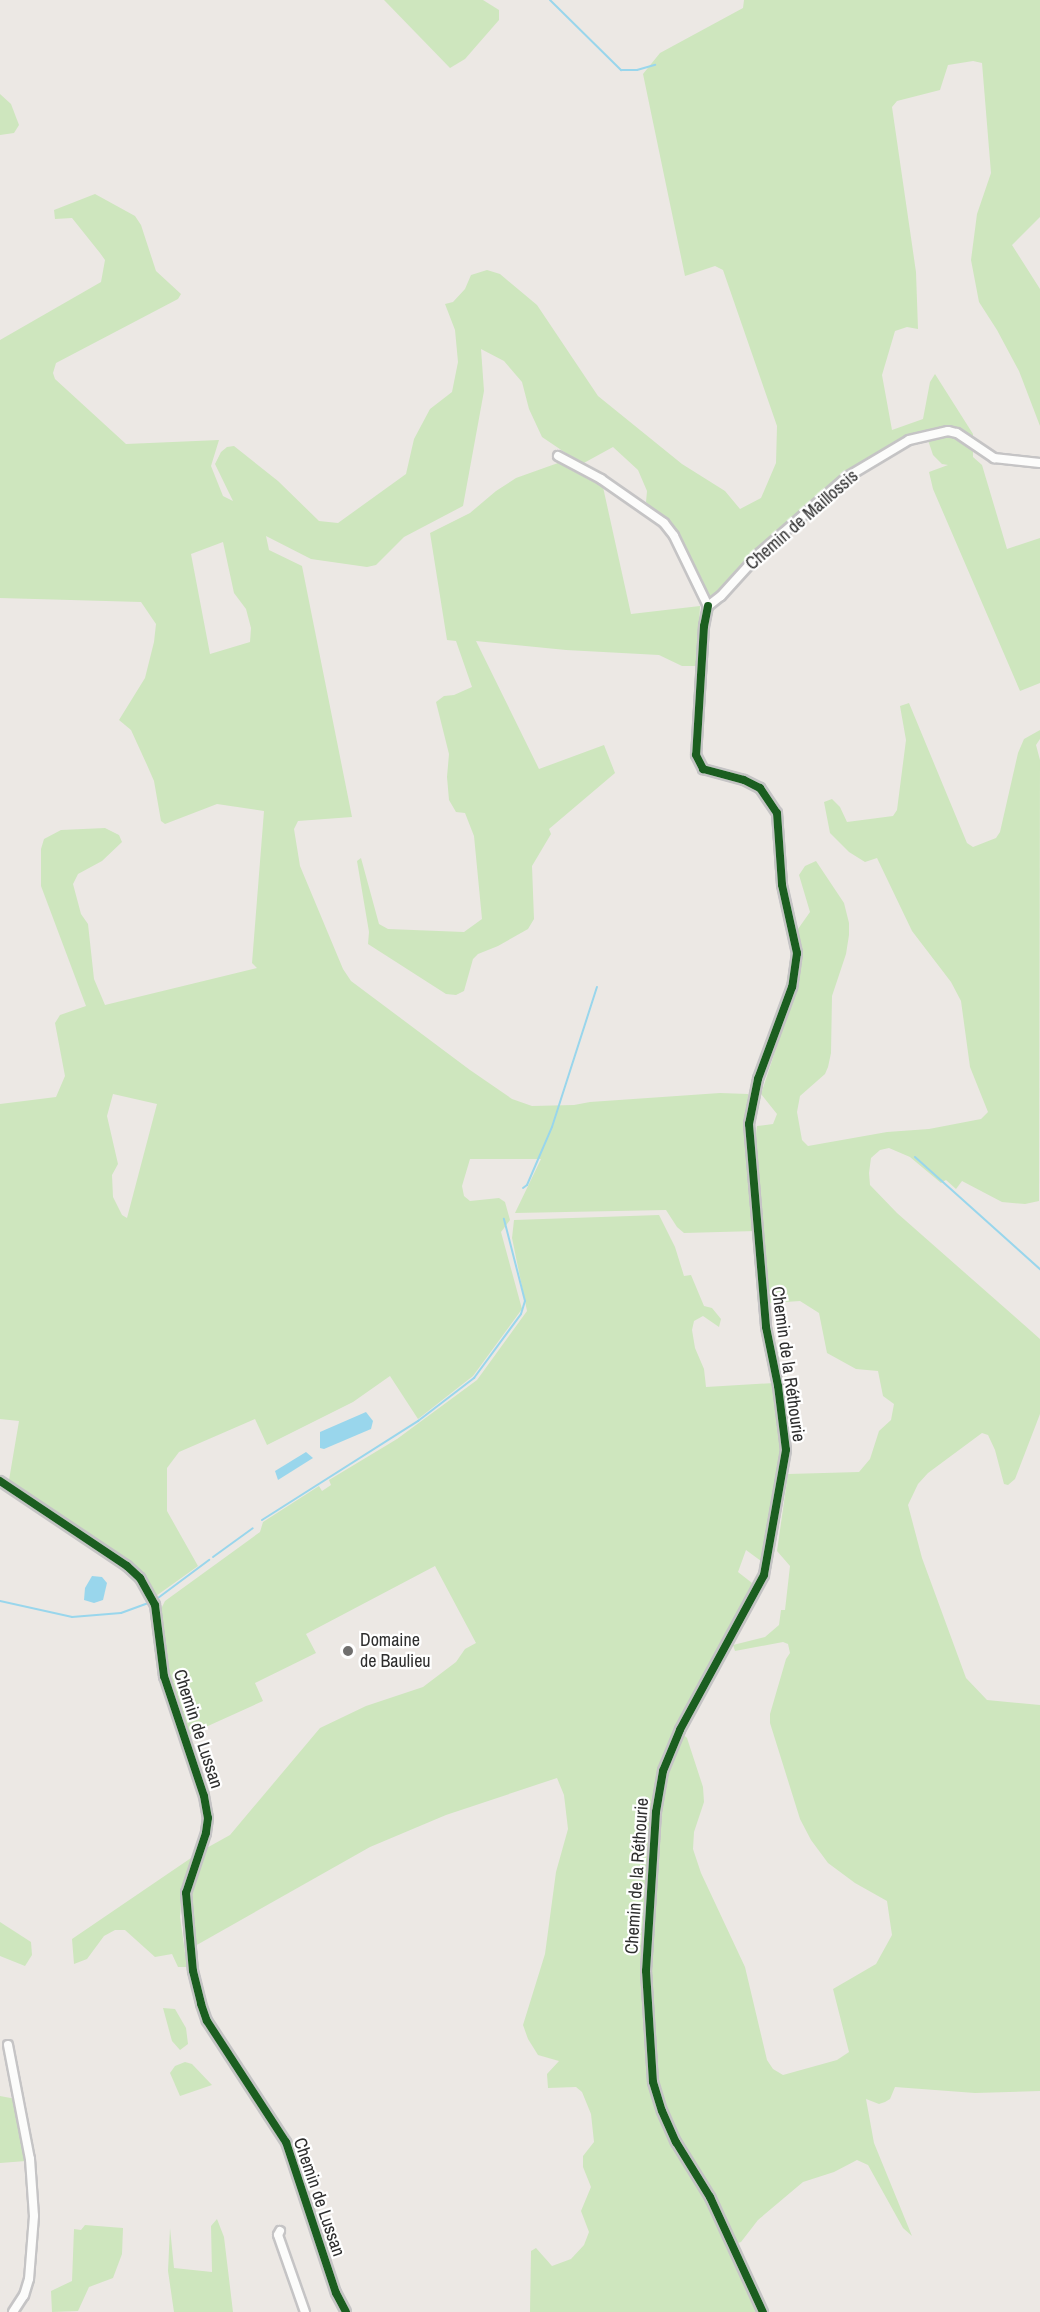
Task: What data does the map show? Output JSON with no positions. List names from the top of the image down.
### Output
{
  "streets": {
    "street": ["Chemin de Maillossis", "Chemin de la Réthourie", "Chemin de Lussan"]
  },
  "crossings": [
    ["Chemin de Maillossis", "Chemin de la Réthourie"]
  ],
  "places": ["Domaine de Baulieu"]
}
